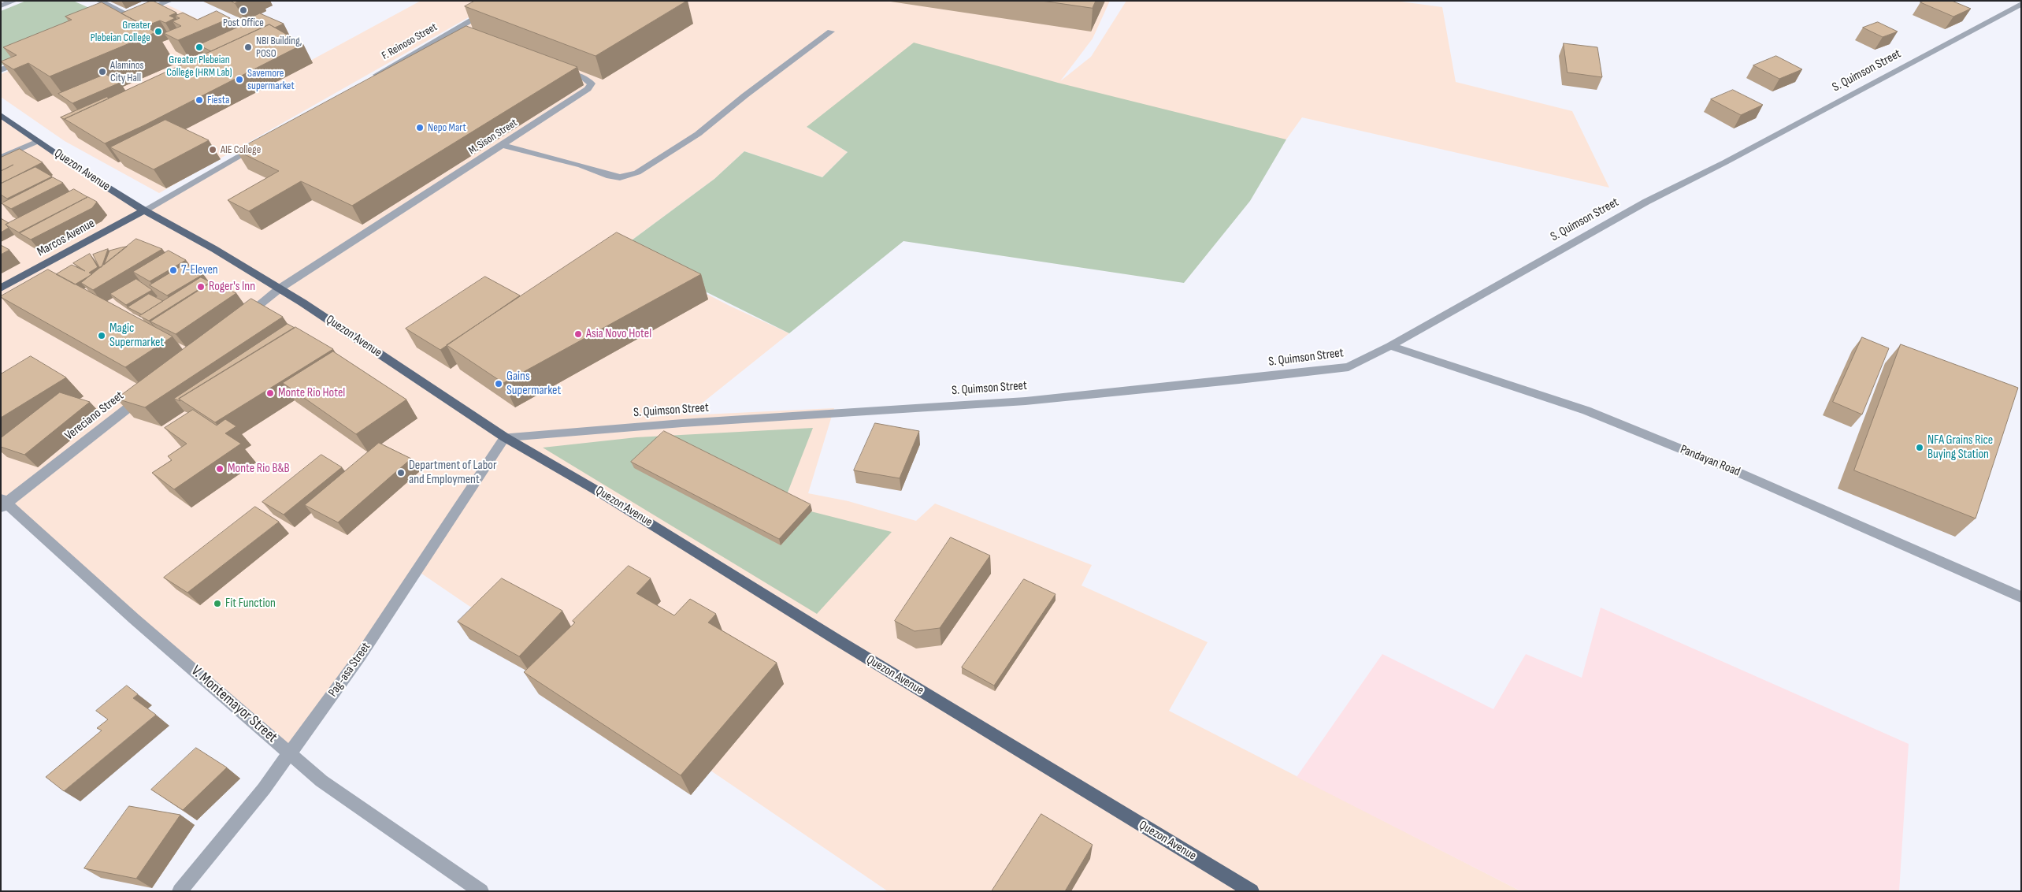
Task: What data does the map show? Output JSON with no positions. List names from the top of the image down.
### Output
{
  "streets": {
    "main road": ["Quezon Avenue", "Marcos Avenue"],
    "street": [
      "F. Reinoso Street",
      "S. Quimson Street",
      "M. Sison Street",
      "Vereciano Street",
      "Pandayan Road",
      "Pag-asa Street",
      "V. Montemayor Street"
    ]
  },
  "crossings": [
    ["S. Quimson Street", "Quezon Avenue"],
    ["S. Quimson Street", "Pandayan Road"],
    ["S. Quimson Street", "Pag-asa Street"],
    ["M. Sison Street", "Quezon Avenue"],
    ["Quezon Avenue", "Marcos Avenue"],
    ["Quezon Avenue", "Pag-asa Street"],
    ["Vereciano Street", "V. Montemayor Street"],
    ["Pag-asa Street", "V. Montemayor Street"]
  ],
  "places": [
    "Post Office",
    "Greater Plebeian College",
    "Greater Plebeian College (HRM Lab)",
    "NBI Building, POSO",
    "Alaminos City Hall",
    "Savemore supermarket",
    "Fiesta",
    "Nepo Mart",
    "AIE College",
    "7-Eleven",
    "Roger's Inn",
    "Asia Novo Hotel",
    "Magic Supermarket",
    "Gains Supermarket",
    "Monte Rio Hotel",
    "NFA Grains Rice Buying Station",
    "Monte Rio B&B",
    "Department of Labor and Employment",
    "Fit Function"
  ]
}
